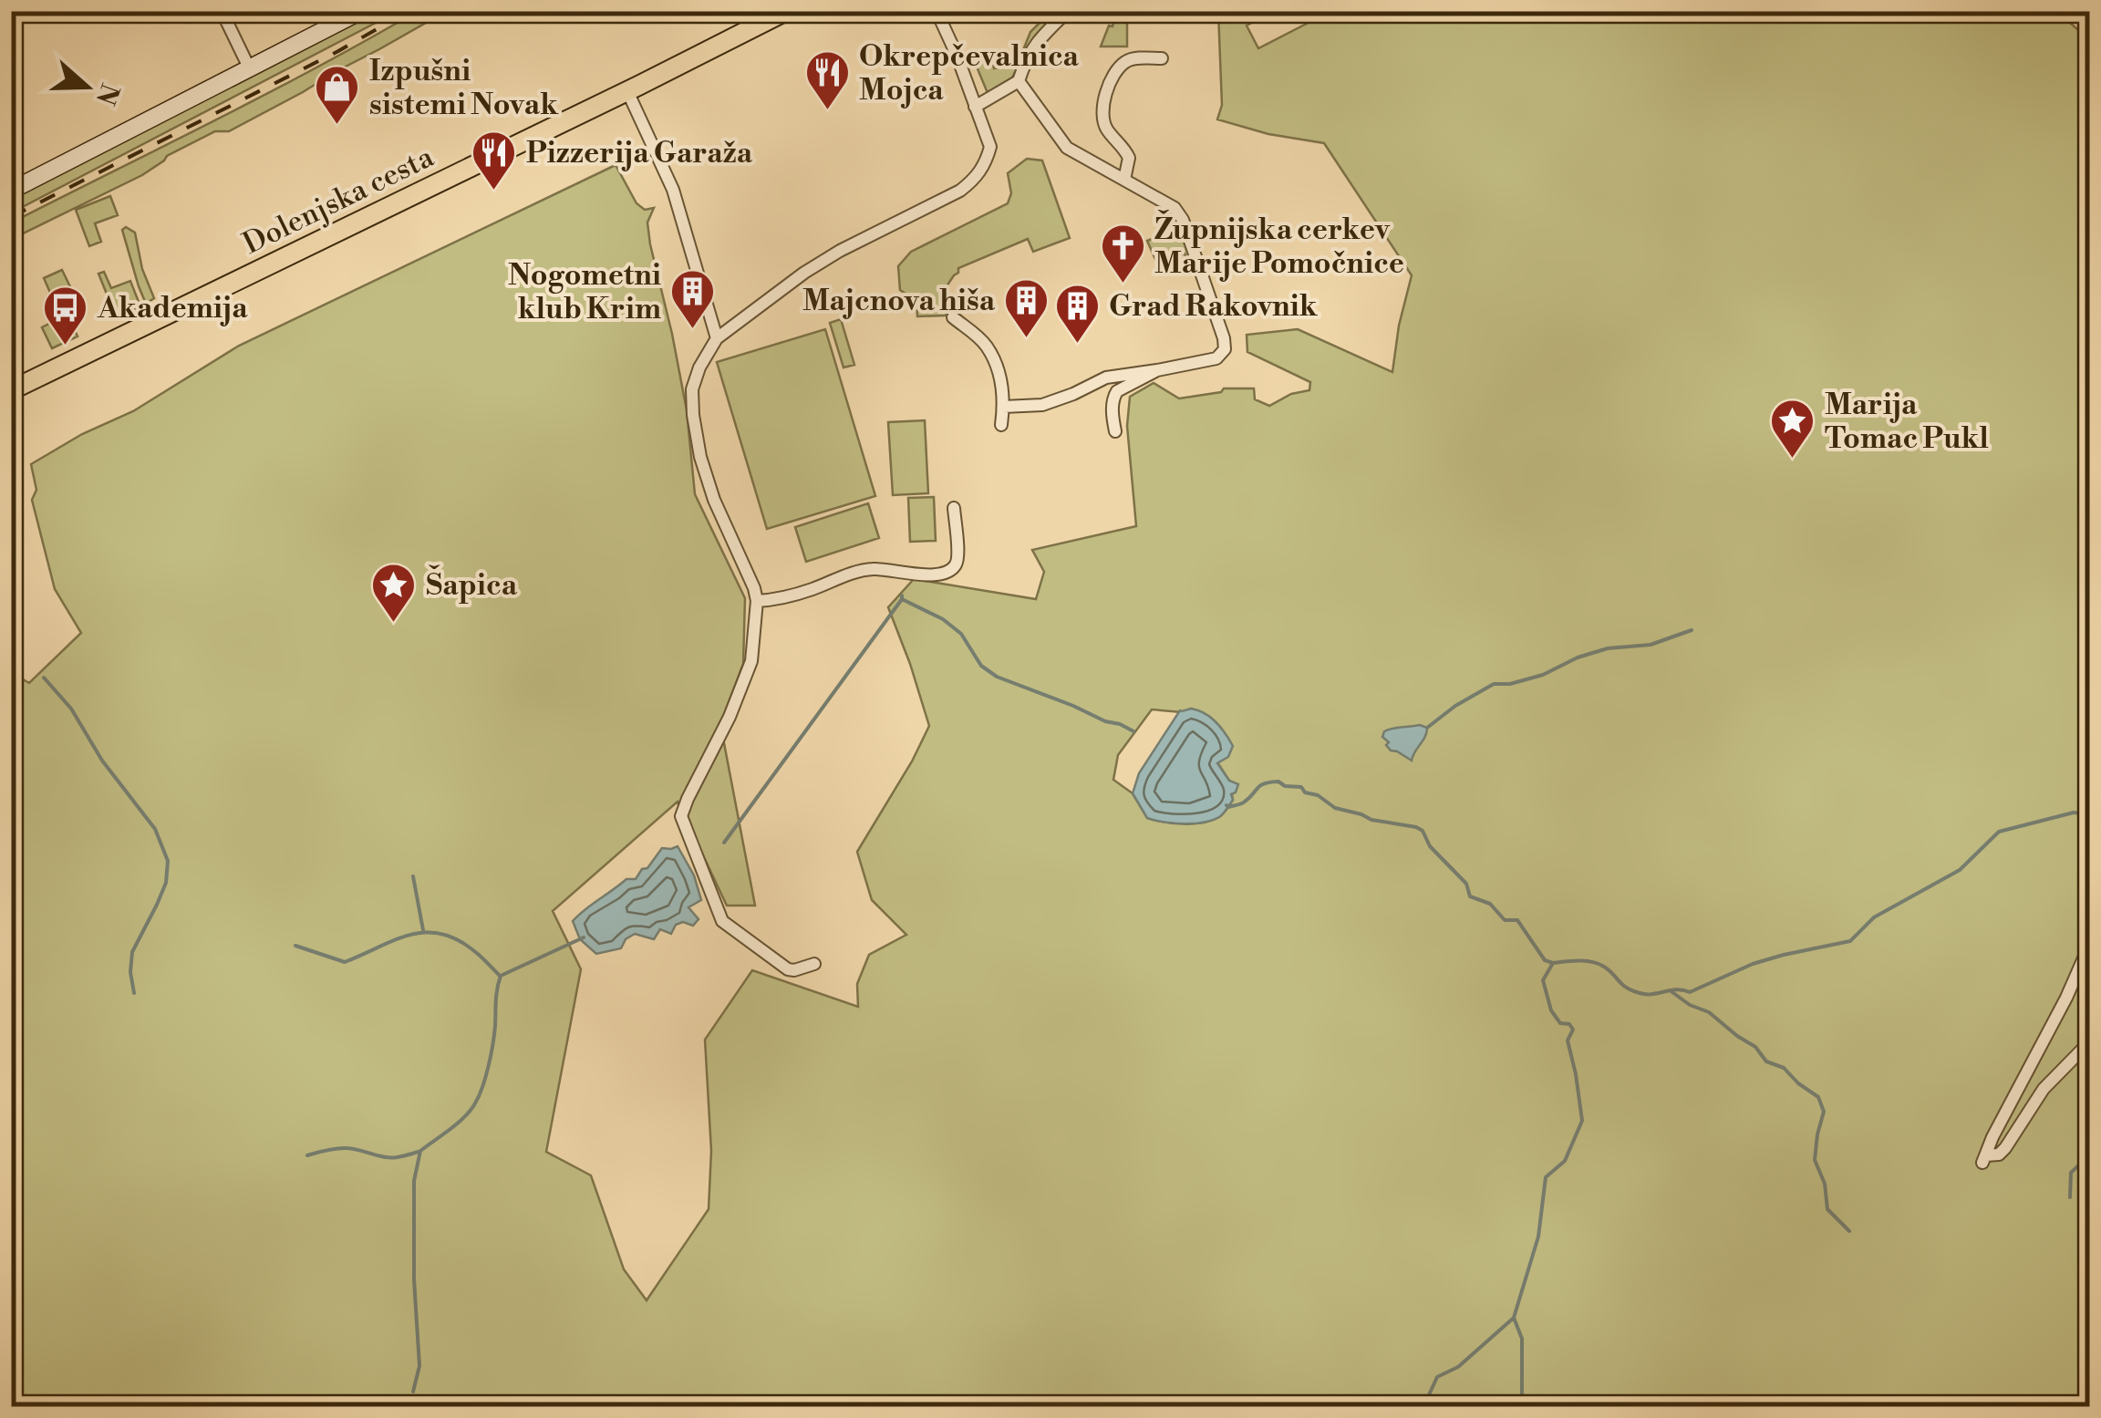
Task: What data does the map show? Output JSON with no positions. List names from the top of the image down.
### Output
{
  "streets": {
    "main road": ["Dolenjska cesta"]
  },
  "places": {
    "restaurant": ["Okrepčevalnica Mojca", "Pizzerija Garaža"],
    "shop": ["Izpušni sistemi Novak"],
    "church": ["Župnijska cerkev Marije Pomočnice"],
    "building": ["Nogometni klub Krim", "Majcnova hiša", "Grad Rakovnik"],
    "bus stop": ["Akademija"],
    "place": ["Marija Tomac Pukl", "Šapica"]
  },
  "north": "right"
}
